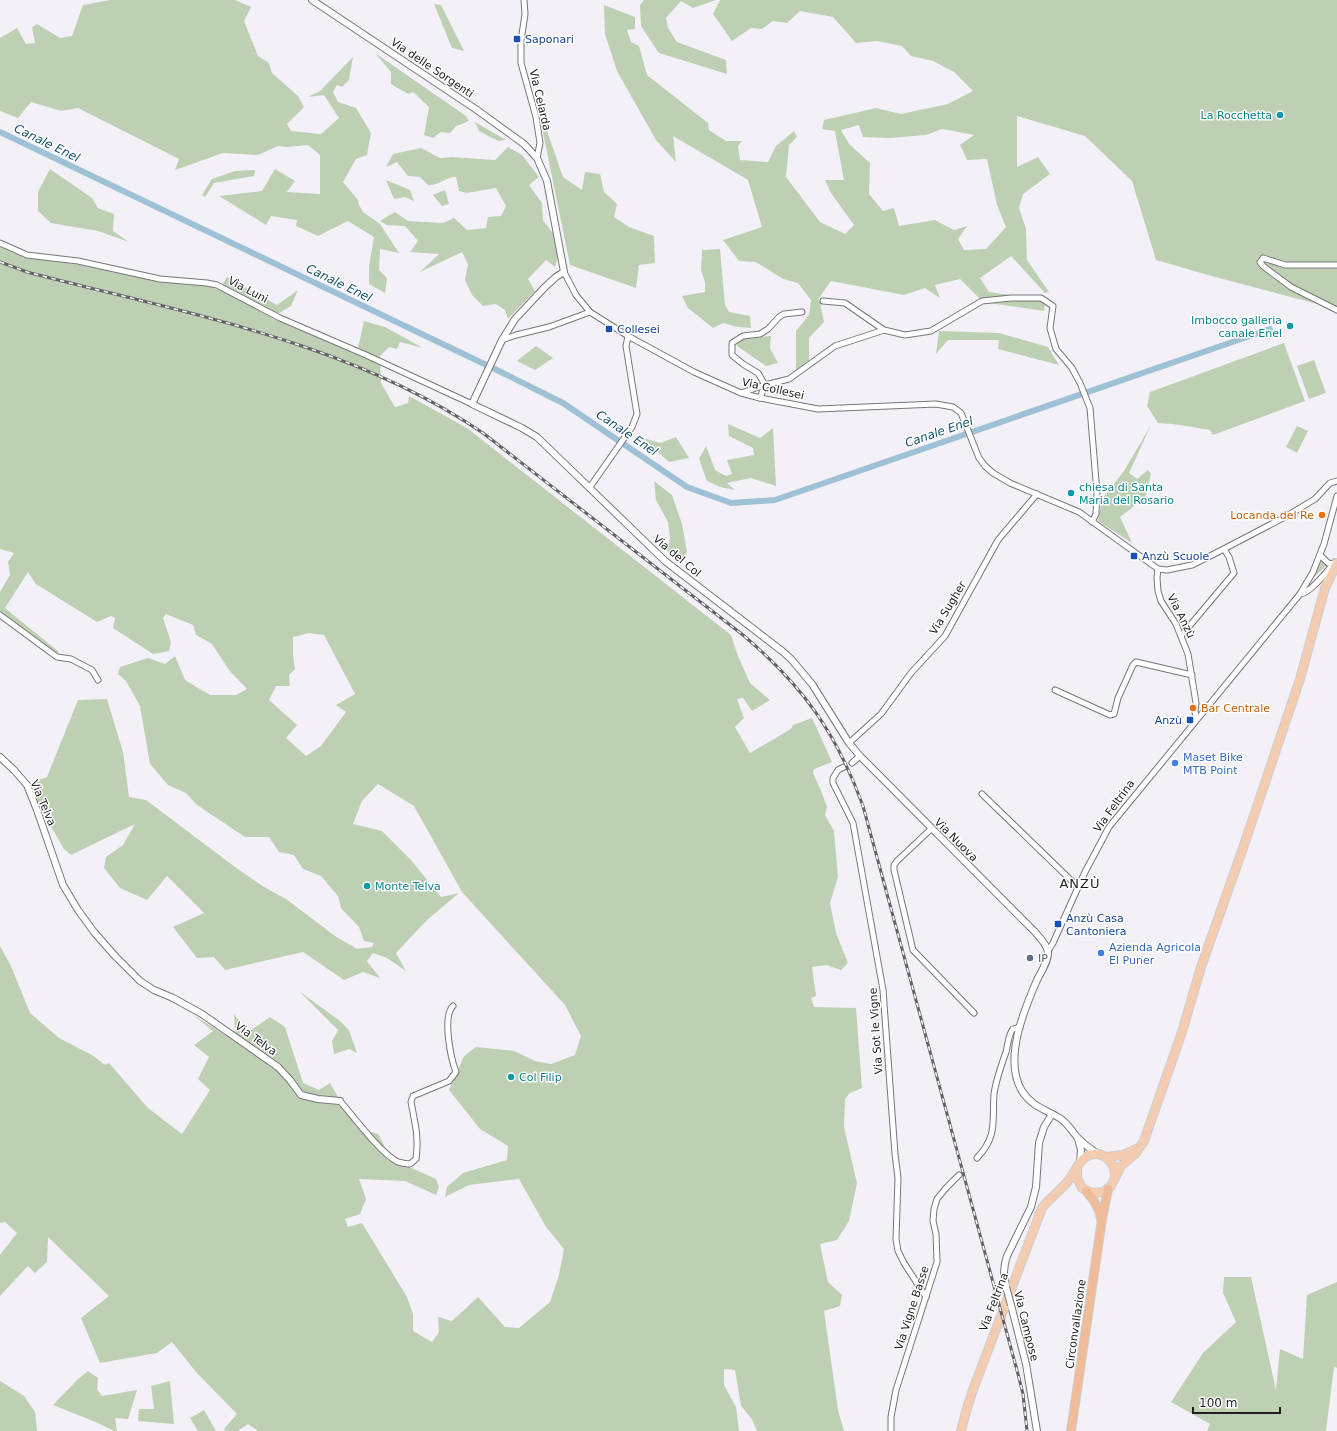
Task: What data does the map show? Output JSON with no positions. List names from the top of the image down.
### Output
{
  "streets": {
    "highway": ["Circonvallazione"],
    "main road": ["Via Feltrina"],
    "street": [
      "Via delle Sorgenti",
      "Via Celarda",
      "Via Luni",
      "Via Collesei",
      "Via del Col",
      "Via Sugher",
      "Via Anzù",
      "Via Telva",
      "Via Nuova",
      "Via Sot le Vigne",
      "Via Vigne Basse",
      "Via Campose"
    ]
  },
  "crossings": [
    ["Via delle Sorgenti", "Via Celarda"],
    ["Via Celarda", "Via Collesei"],
    ["Via Luni", "Via del Col"],
    ["Via Collesei", "Via Sugher"],
    ["Via Collesei", "Via Anzù"],
    ["Via del Col", "Via Sugher"],
    ["Via del Col", "Via Nuova"],
    ["Via Sugher", "Via Nuova"],
    ["Via Anzù", "Via Feltrina"],
    ["Via Feltrina", "Via Nuova"],
    ["Via Feltrina", "Circonvallazione"],
    ["Via Feltrina", "Via Campose"],
    ["Via Sot le Vigne", "Via Vigne Basse"]
  ],
  "districts": ["ANZÙ"],
  "water": ["Canale Enel"],
  "places": {
    "transit": [
      "Saponari",
      "Collesei",
      "Anzù Scuole",
      "Anzù",
      "Anzù Casa Cantoniera"
    ],
    "other": [
      "La Rocchetta",
      "Imbocco galleria canale Enel",
      "chiesa di Santa Maria del Rosario",
      "Locanda del Re",
      "Bar Centrale",
      "Maset Bike MTB Point",
      "Monte Telva",
      "Azienda Agricola El Puner",
      "IP",
      "Col Filip"
    ]
  },
  "scale_bar": "100 m"
}
